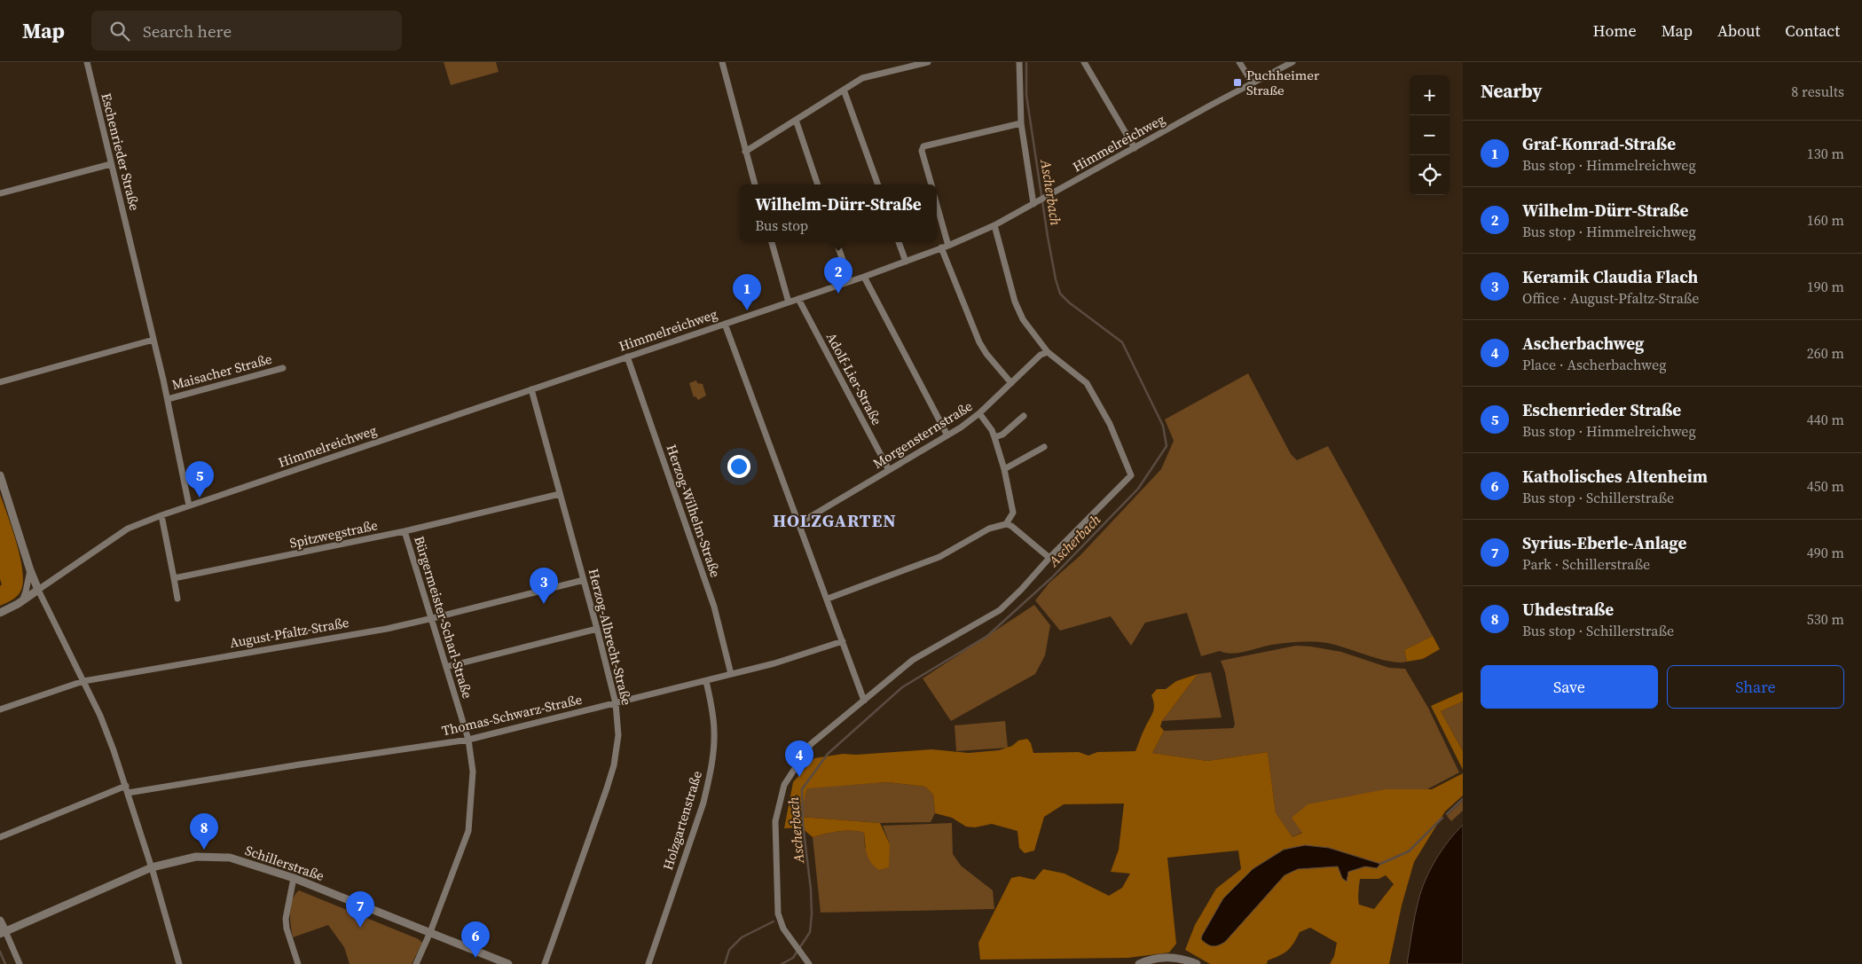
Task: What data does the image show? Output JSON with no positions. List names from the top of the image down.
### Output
{
  "streets": {
    "street": [
      "Himmelreichweg",
      "Eschenrieder Straße",
      "Maisacher Straße",
      "Adolf-Lier-Straße",
      "Morgensternstraße",
      "Herzog-Wilhelm-Straße",
      "Spitzwegstraße",
      "Bürgermeister-Scharl-Straße",
      "August-Pfaltz-Straße",
      "Herzog-Albrecht-Straße",
      "Thomas-Schwarz-Straße",
      "Holzgartenstraße",
      "Schillerstraße"
    ]
  },
  "crossings": [
    ["Himmelreichweg", "Eschenrieder Straße"],
    ["Himmelreichweg", "Adolf-Lier-Straße"],
    ["Himmelreichweg", "Herzog-Wilhelm-Straße"],
    ["Himmelreichweg", "Herzog-Albrecht-Straße"],
    ["Eschenrieder Straße", "Maisacher Straße"],
    ["Adolf-Lier-Straße", "Morgensternstraße"],
    ["Herzog-Wilhelm-Straße", "Thomas-Schwarz-Straße"],
    ["Spitzwegstraße", "Bürgermeister-Scharl-Straße"],
    ["Spitzwegstraße", "Herzog-Albrecht-Straße"],
    ["Bürgermeister-Scharl-Straße", "August-Pfaltz-Straße"],
    ["Bürgermeister-Scharl-Straße", "Thomas-Schwarz-Straße"],
    ["Bürgermeister-Scharl-Straße", "Schillerstraße"],
    ["August-Pfaltz-Straße", "Herzog-Albrecht-Straße"],
    ["Herzog-Albrecht-Straße", "Thomas-Schwarz-Straße"],
    ["Thomas-Schwarz-Straße", "Holzgartenstraße"]
  ],
  "districts": ["HOLZGARTEN"],
  "water": ["Ascherbach"],
  "places": {
    "transit": ["Puchheimer Straße"]
  },
  "page": {
    "header": "Map",
    "search": "Search here",
    "nav": [
      "Home",
      "Map",
      "About",
      "Contact"
    ],
    "heading": ["Nearby", "8 results"],
    "map_buttons": ["+", "−"],
    "list": [
      {
        "mark": "1",
        "name": "Graf-Konrad-Straße",
        "note": "Bus stop · Himmelreichweg",
        "value": "130 m"
      },
      {
        "mark": "2",
        "name": "Wilhelm-Dürr-Straße",
        "note": "Bus stop · Himmelreichweg",
        "value": "160 m"
      },
      {
        "mark": "3",
        "name": "Keramik Claudia Flach",
        "note": "Office · August-Pfaltz-Straße",
        "value": "190 m"
      },
      {
        "mark": "4",
        "name": "Ascherbachweg",
        "note": "Place · Ascherbachweg",
        "value": "260 m"
      },
      {
        "mark": "5",
        "name": "Eschenrieder Straße",
        "note": "Bus stop · Himmelreichweg",
        "value": "440 m"
      },
      {
        "mark": "6",
        "name": "Katholisches Altenheim",
        "note": "Bus stop · Schillerstraße",
        "value": "450 m"
      },
      {
        "mark": "7",
        "name": "Syrius-Eberle-Anlage",
        "note": "Park · Schillerstraße",
        "value": "490 m"
      },
      {
        "mark": "8",
        "name": "Uhdestraße",
        "note": "Bus stop · Schillerstraße",
        "value": "530 m"
      }
    ],
    "popup": ["Wilhelm-Dürr-Straße", "Bus stop"],
    "pins": [
      "2",
      "1",
      "5",
      "3",
      "4",
      "8",
      "7",
      "6"
    ],
    "buttons": ["Save", "Share"]
  }
}
